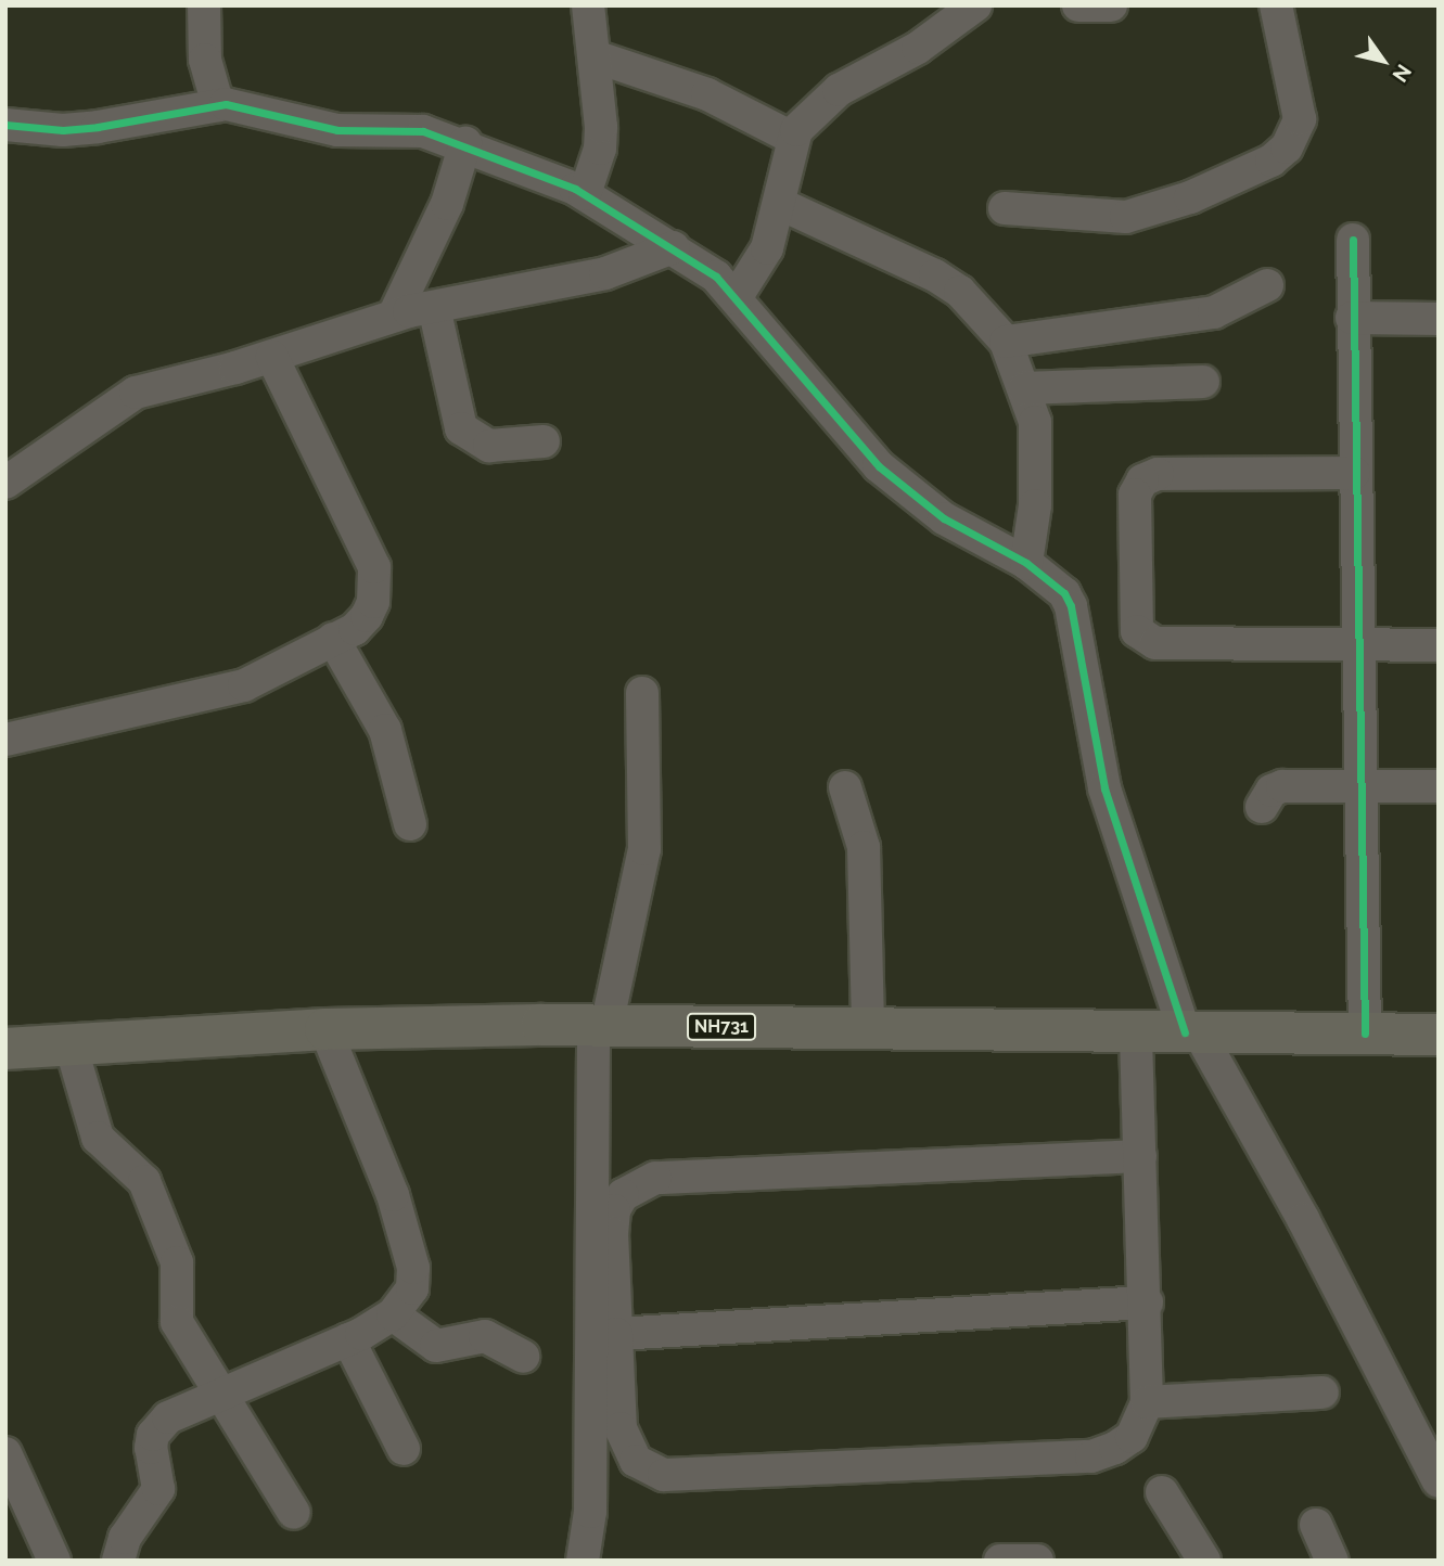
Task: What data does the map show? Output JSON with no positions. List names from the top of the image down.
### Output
{
  "streets": {
    "highway": ["NH731"]
  },
  "north": "bottom right"
}
